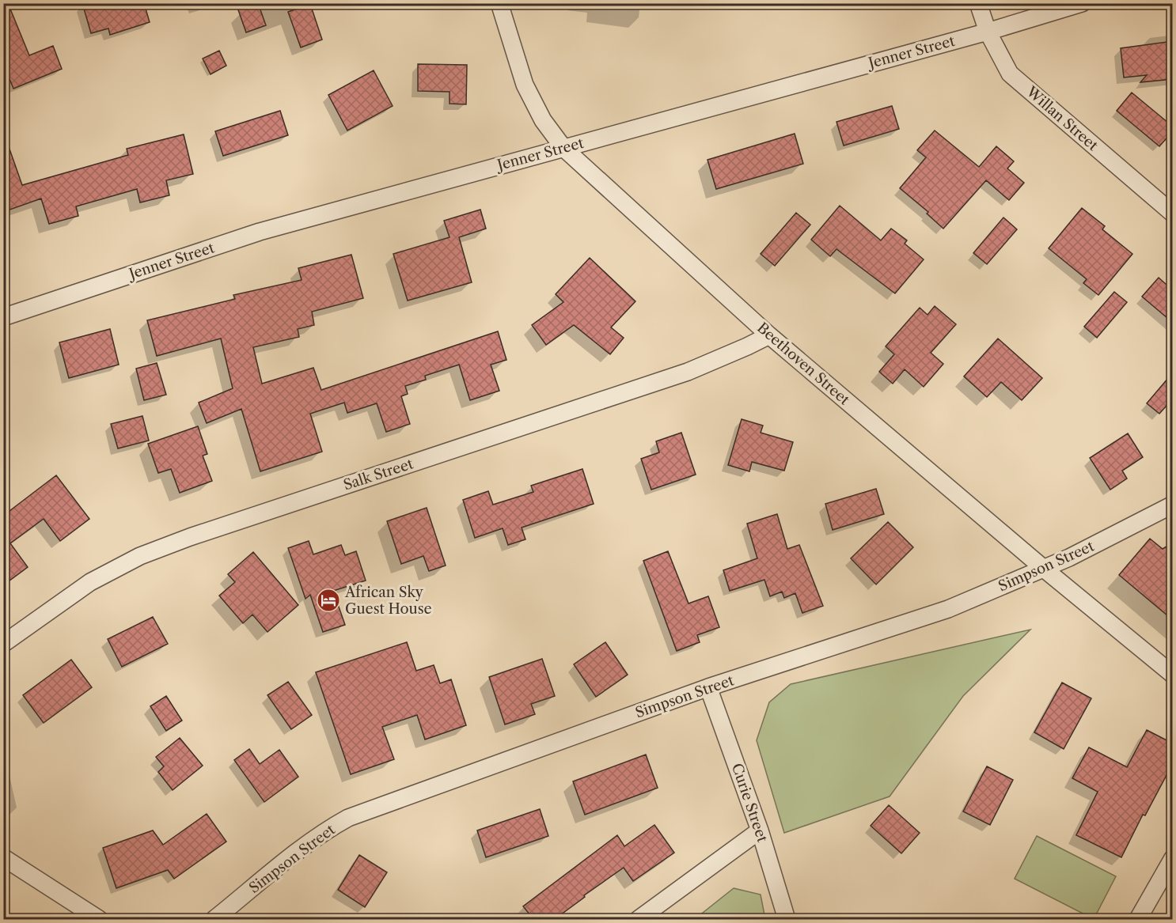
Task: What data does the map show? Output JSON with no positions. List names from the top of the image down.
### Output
{
  "streets": {
    "street": [
      "Jenner Street",
      "Willan Street",
      "Beethoven Street",
      "Salk Street",
      "Simpson Street",
      "Curie Street"
    ]
  },
  "crossings": [
    ["Jenner Street", "Willan Street"],
    ["Jenner Street", "Beethoven Street"],
    ["Beethoven Street", "Salk Street"],
    ["Beethoven Street", "Simpson Street"],
    ["Simpson Street", "Curie Street"]
  ],
  "places": {
    "hotel": ["African Sky Guest House"]
  }
}
